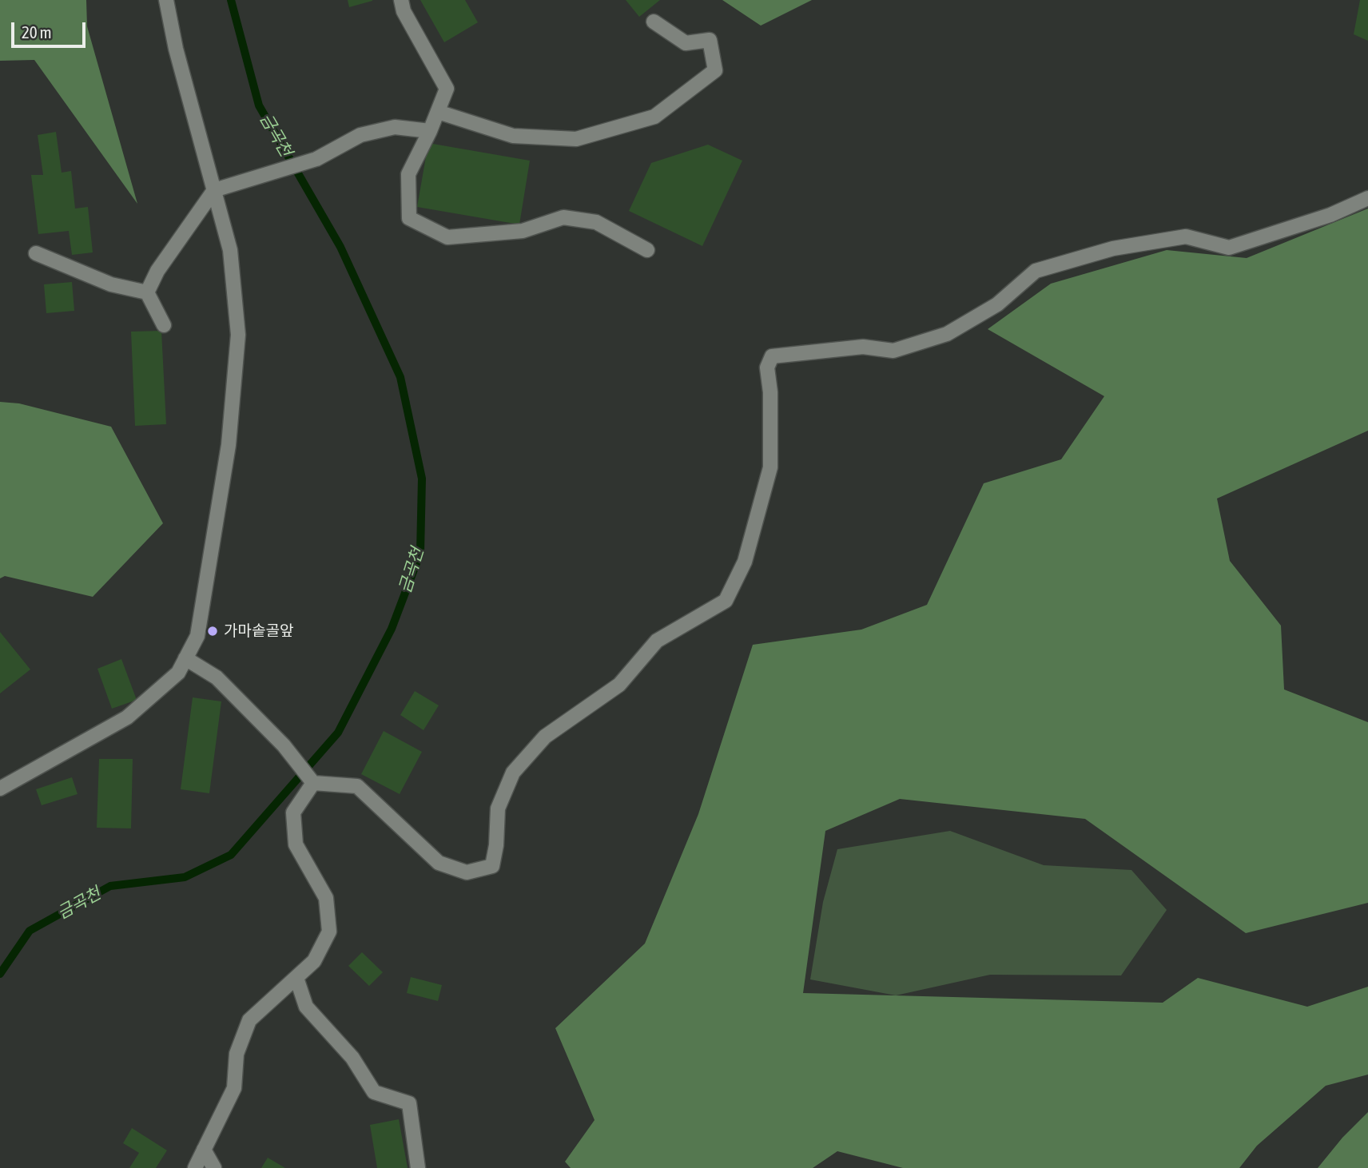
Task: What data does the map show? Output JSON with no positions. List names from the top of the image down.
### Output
{
  "water": ["금곡천"],
  "places": ["가마솥골앞"],
  "scale_bar": "20 m"
}
